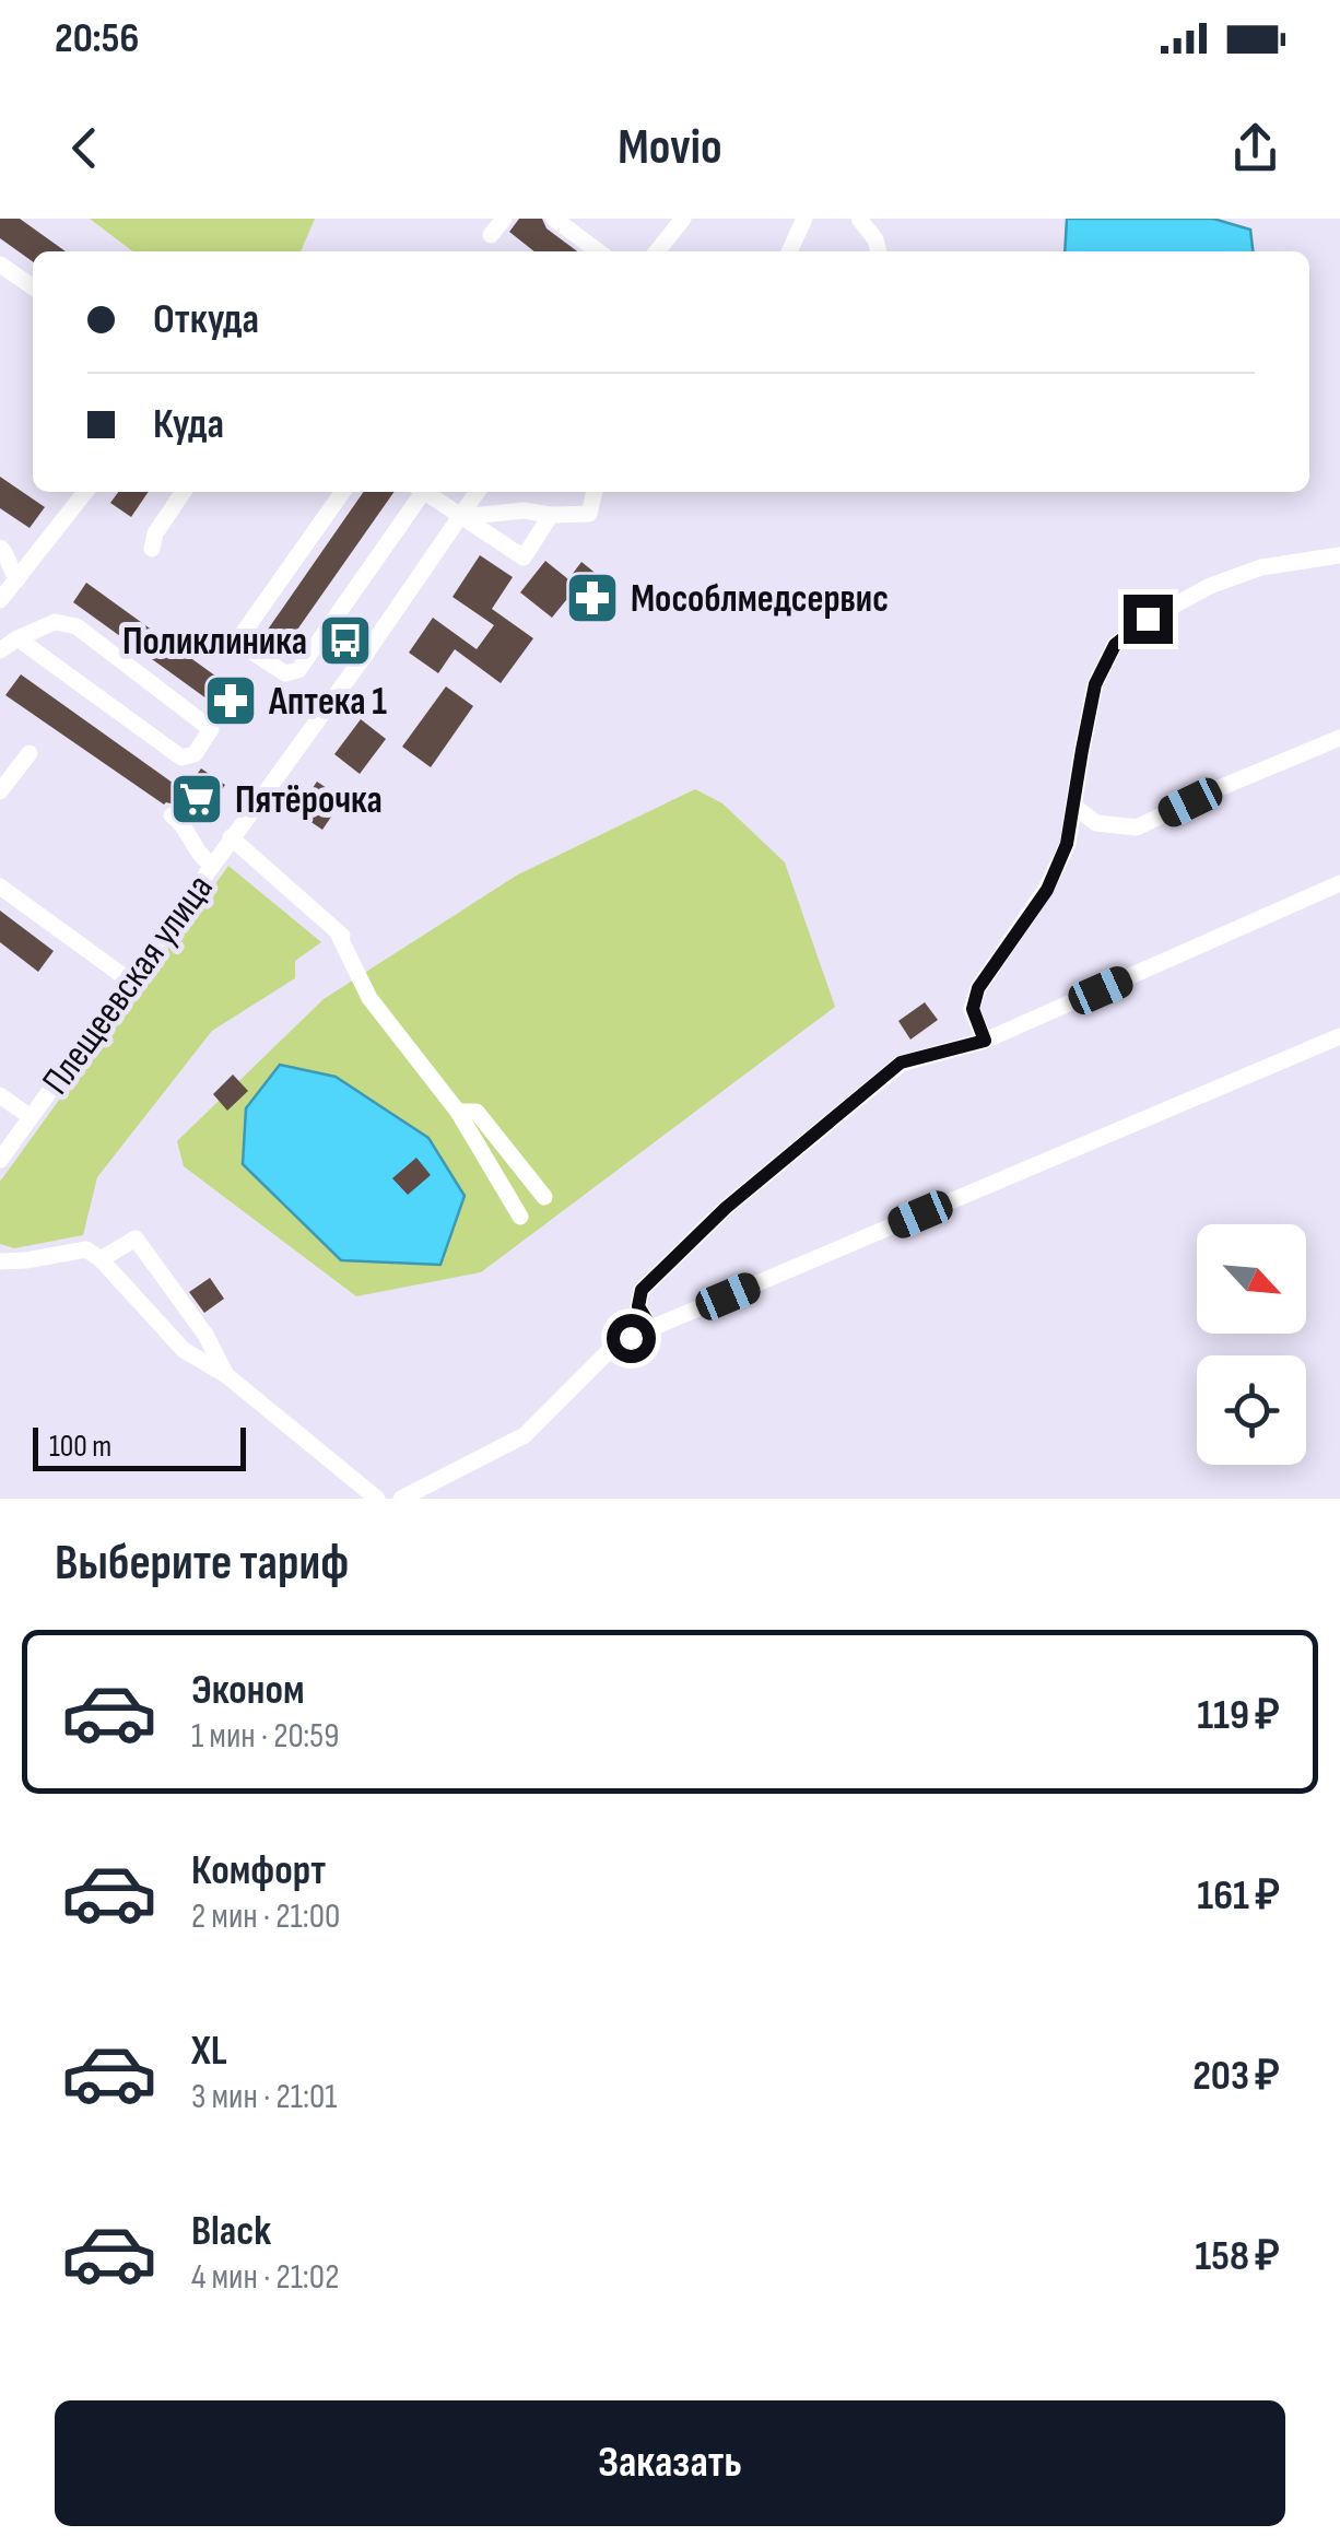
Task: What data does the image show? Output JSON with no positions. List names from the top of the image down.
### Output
{
  "streets": {
    "street": ["Плещеевская улица"]
  },
  "places": {
    "pharmacy": ["Мособлмедсервис", "Аптека 1"],
    "bus stop": ["Поликлиника"],
    "supermarket": ["Пятёрочка"]
  },
  "scale_bar": "100 m",
  "north": "bottom right",
  "page": {
    "status": "20:56",
    "header": "Movio",
    "banner": ["Откуда", "Куда"],
    "scale": "100 m",
    "heading": "Выберите тариф",
    "list": [
      {
        "name": "Эконом",
        "note": "1 мин · 20:59",
        "value": "119 ₽"
      },
      {
        "name": "Комфорт",
        "note": "2 мин · 21:00",
        "value": "161 ₽"
      },
      {
        "name": "XL",
        "note": "3 мин · 21:01",
        "value": "203 ₽"
      },
      {
        "name": "Black",
        "note": "4 мин · 21:02",
        "value": "158 ₽"
      }
    ],
    "buttons": "Заказать"
  }
}
